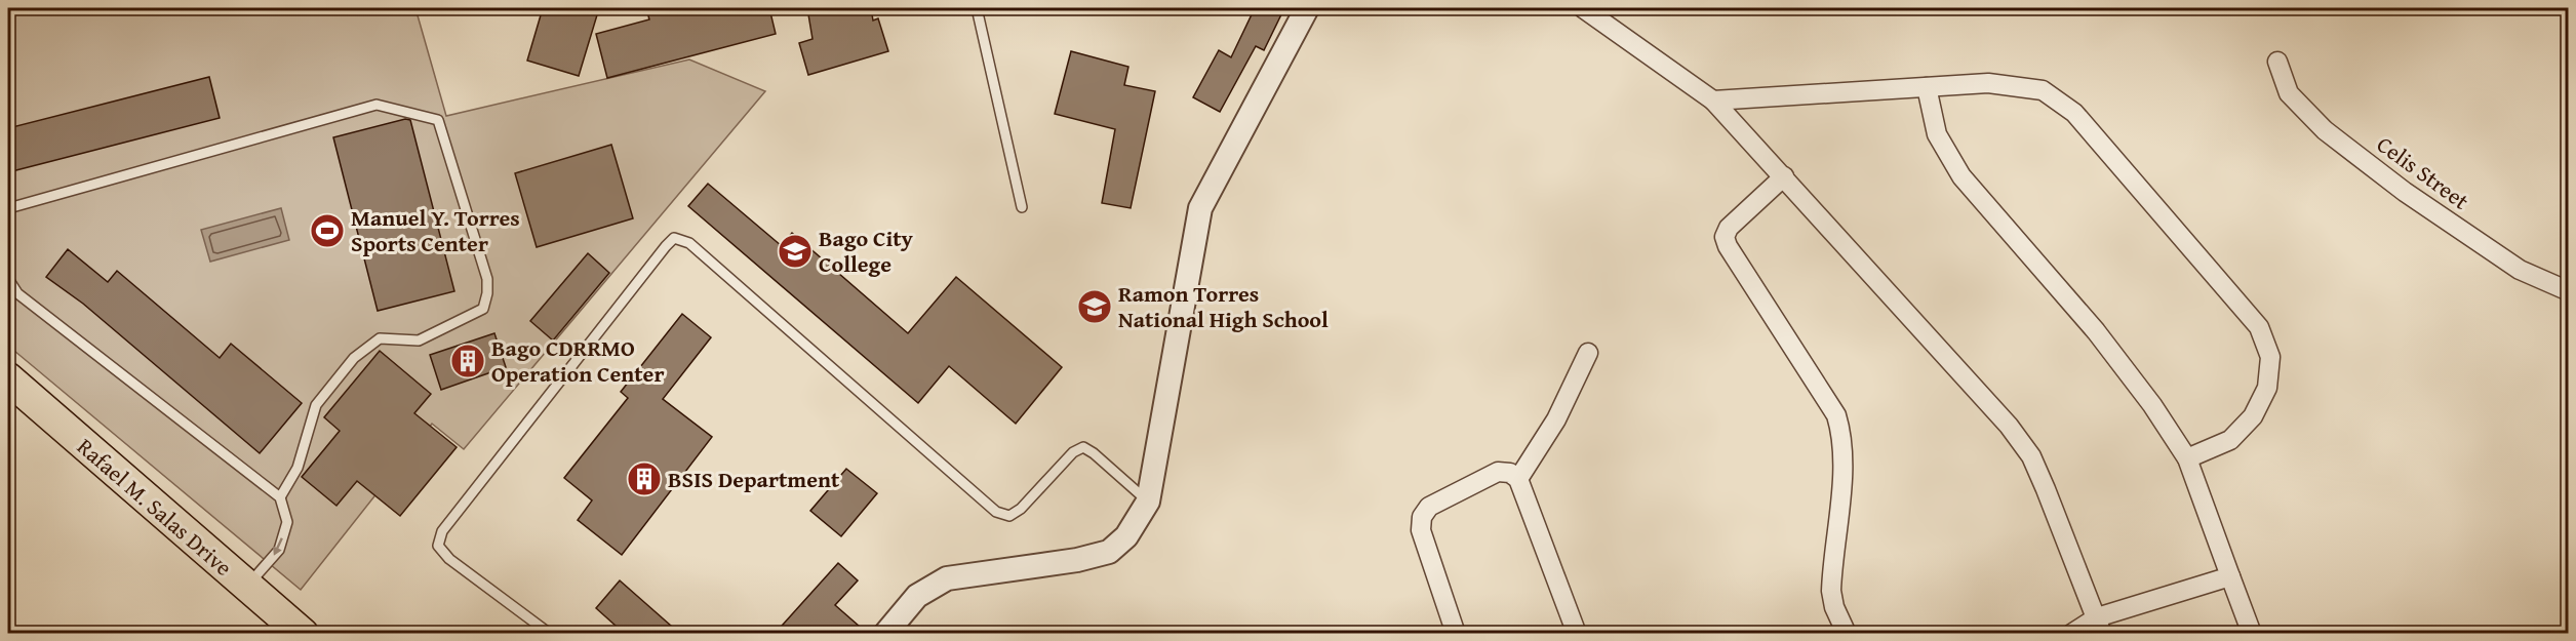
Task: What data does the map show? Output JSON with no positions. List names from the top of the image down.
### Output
{
  "streets": {
    "highway": ["Rafael M. Salas Drive"],
    "street": ["Celis Street"]
  },
  "places": {
    "sports": ["Manuel Y. Torres Sports Center"],
    "school or university": ["Bago City College", "Ramon Torres National High School"],
    "building": ["Bago CDRRMO Operation Center", "BSIS Department"]
  }
}
